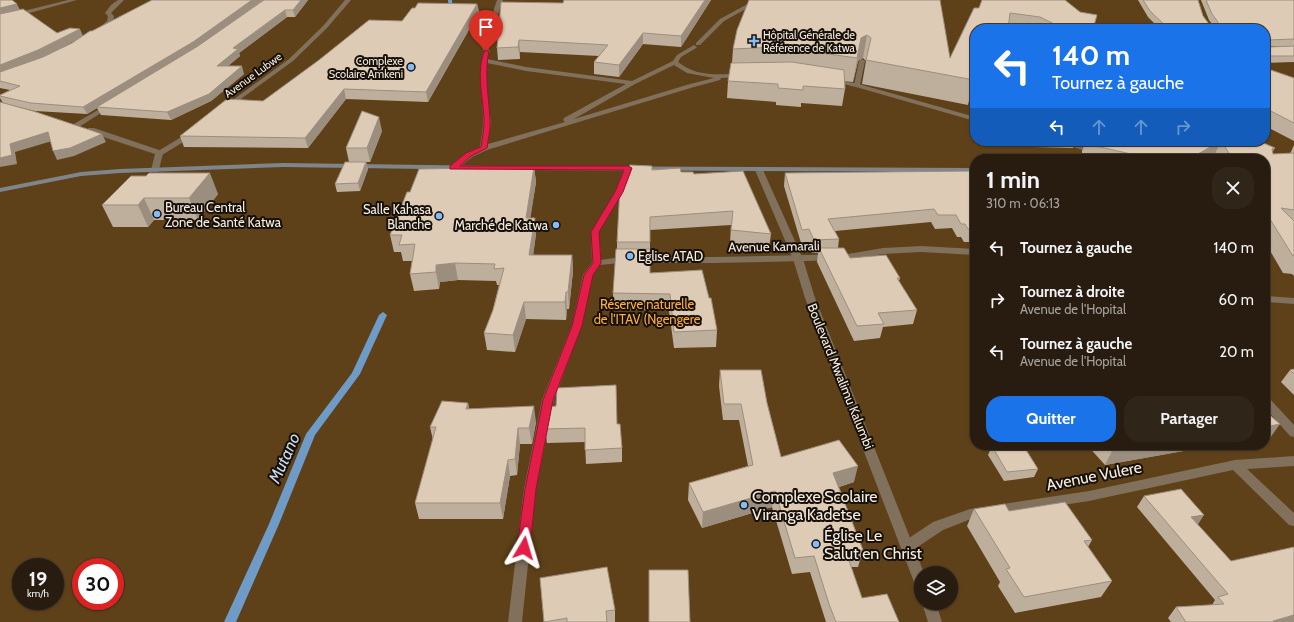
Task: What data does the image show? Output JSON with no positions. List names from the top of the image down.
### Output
{
  "streets": {
    "street": [
      "Avenue Lubwe",
      "Avenue Kamarali",
      "Boulevard Mwalimu Kalumbi",
      "Avenue Vulere"
    ]
  },
  "crossings": [
    ["Avenue Kamarali", "Boulevard Mwalimu Kalumbi"],
    ["Boulevard Mwalimu Kalumbi", "Avenue Vulere"]
  ],
  "water": ["Mutano"],
  "parks": ["Réserve naturelle de l'ITAV (Ngengere"],
  "places": {
    "health": ["Hôpital Générale de Référence de Katwa"],
    "other": [
      "Complexe Scolaire Amkeni",
      "Bureau Central Zone de Santé Katwa",
      "Salle Kahasa Blanche",
      "Marché de Katwa",
      "Eglise ATAD",
      "Complexe Scolaire Viranga Kadetse",
      "Église Le Salut en Christ"
    ]
  },
  "page": {
    "turn": ["140 m", "Tournez à gauche"],
    "heading": ["1 min", "310 m · 06:13"],
    "list": [
      {
        "name": "Tournez à gauche",
        "value": "140 m"
      },
      {
        "name": "Tournez à droite",
        "note": "Avenue de l'Hopital",
        "value": "60 m"
      },
      {
        "name": "Tournez à gauche",
        "note": "Avenue de l'Hopital",
        "value": "20 m"
      }
    ],
    "buttons": ["Quitter", "Partager"],
    "speed": "19 km/h",
    "limit": "30"
  }
}
